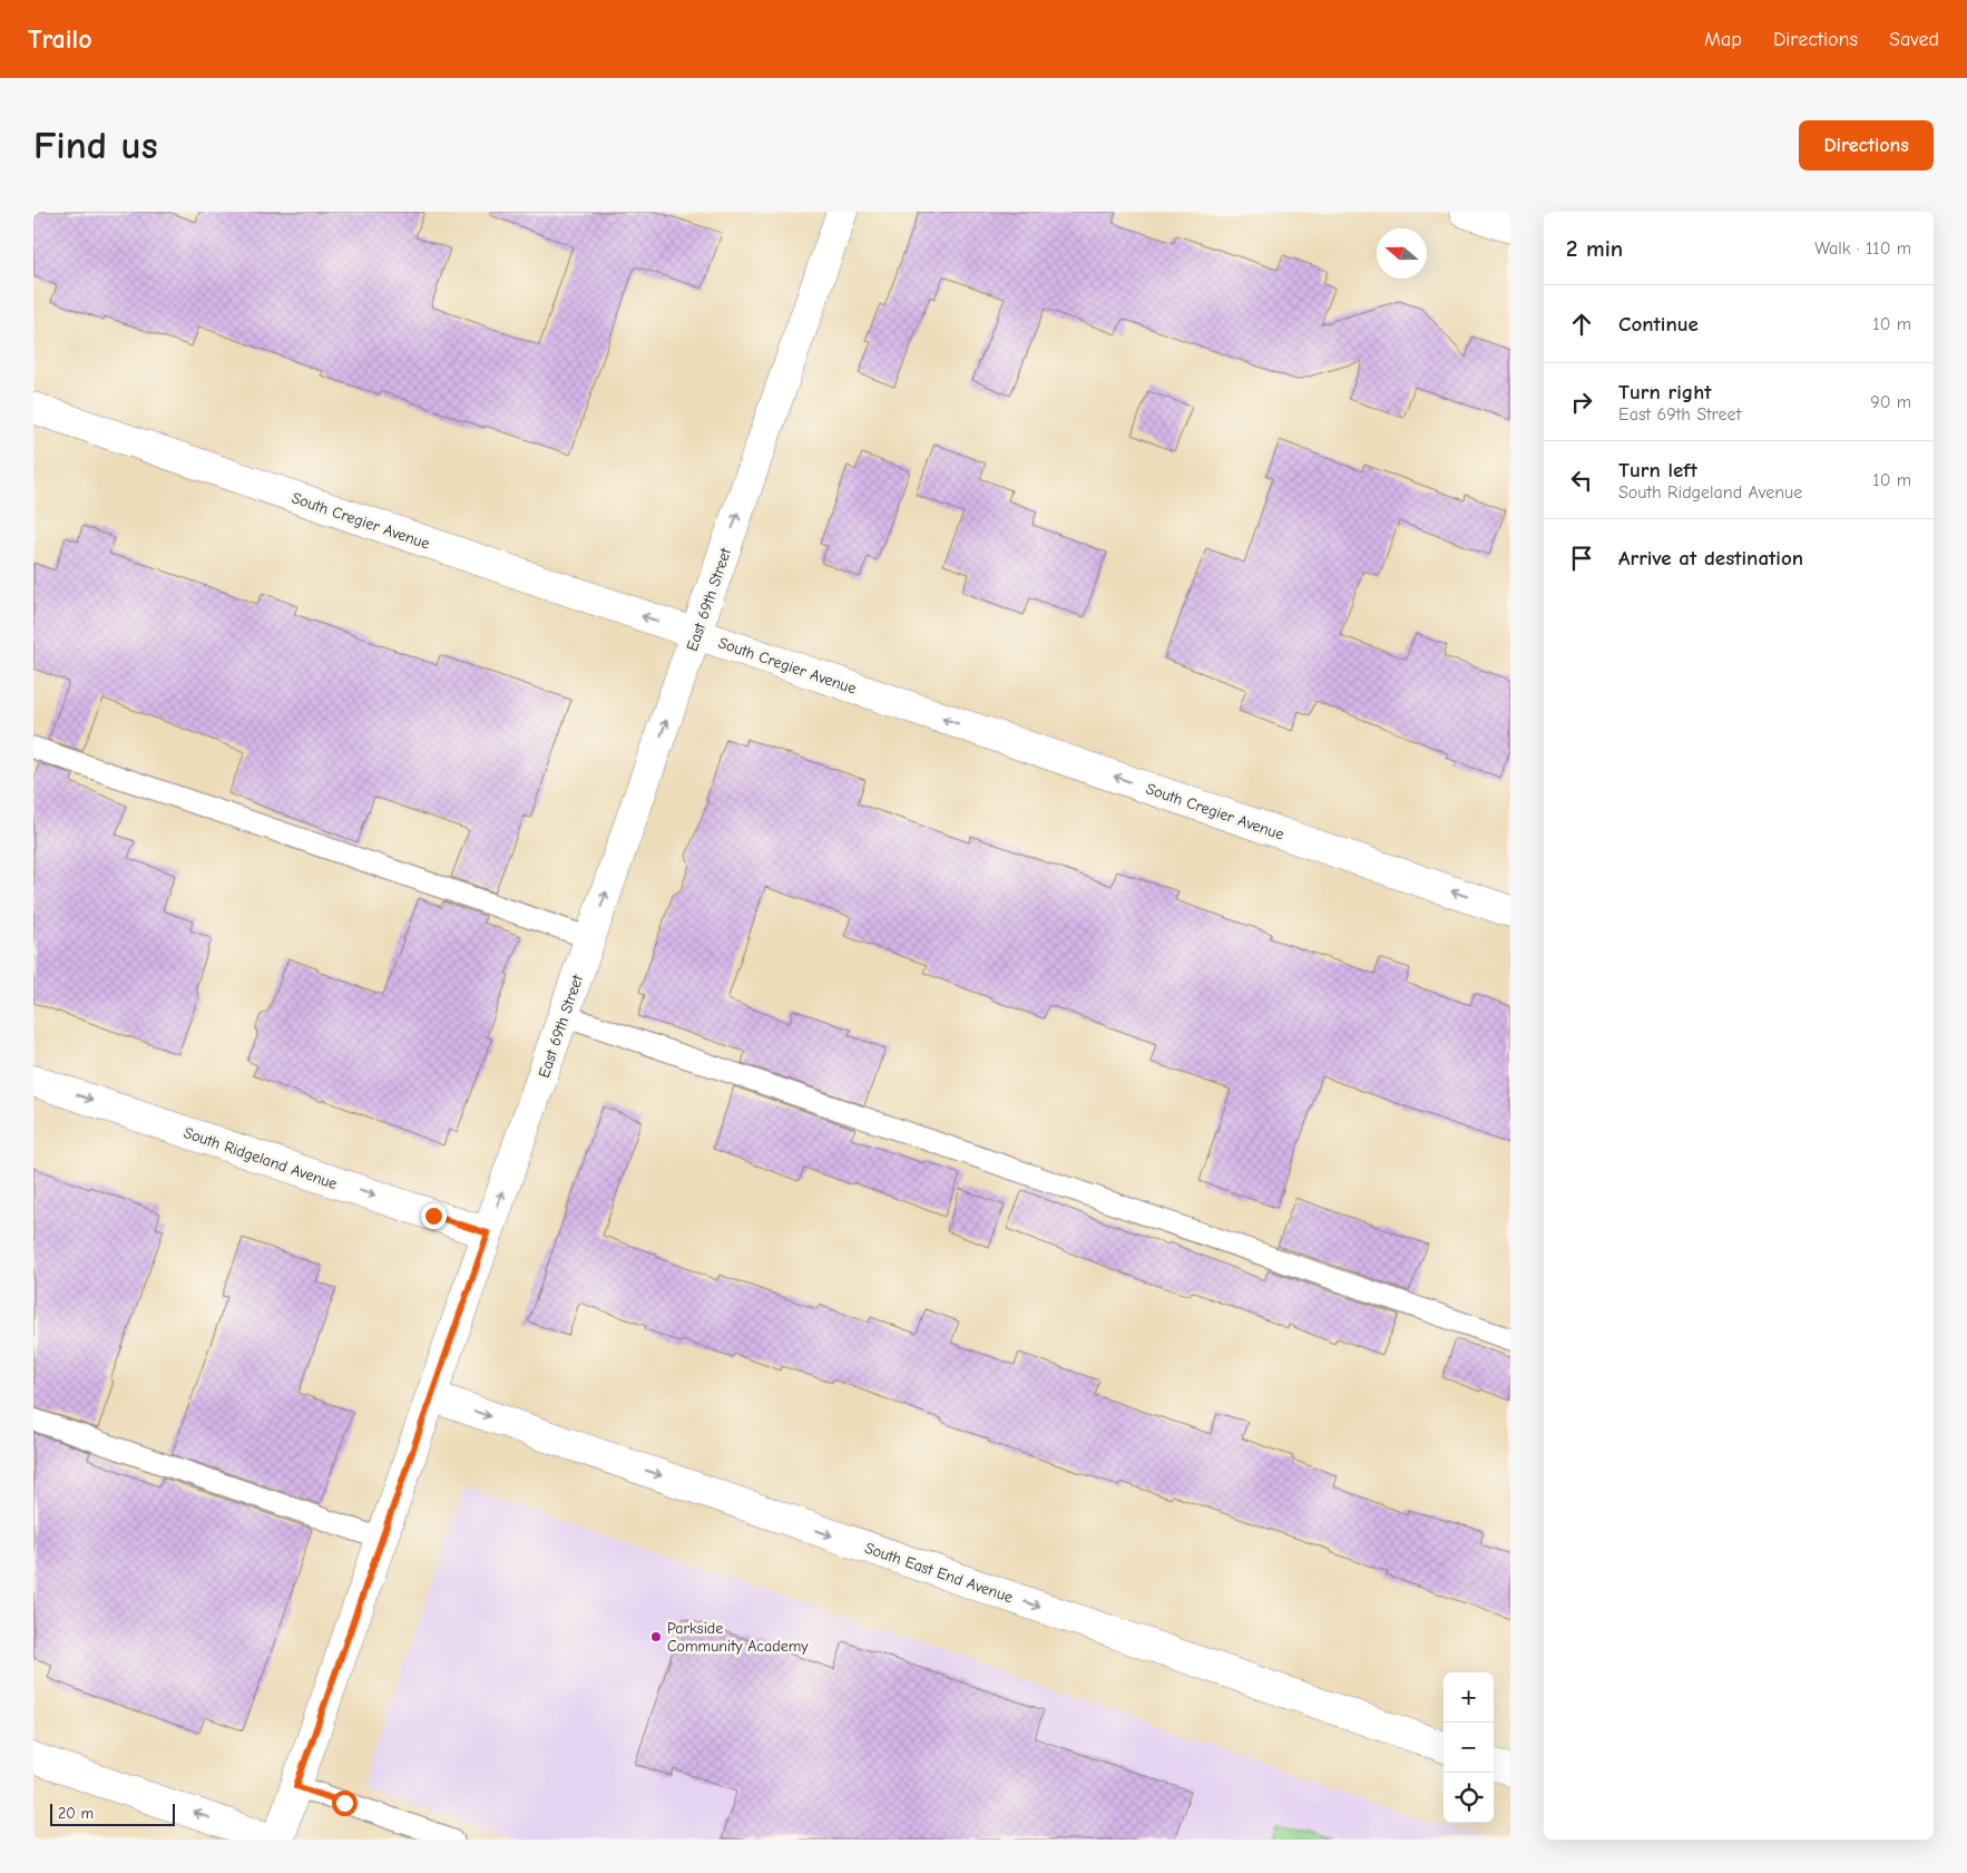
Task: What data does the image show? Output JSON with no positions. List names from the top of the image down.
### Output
{
  "streets": {
    "street": [
      "South Cregier Avenue",
      "East 69th Street",
      "South Ridgeland Avenue",
      "South East End Avenue"
    ]
  },
  "crossings": [
    ["South Cregier Avenue", "East 69th Street"],
    ["East 69th Street", "South Ridgeland Avenue"],
    ["East 69th Street", "South East End Avenue"]
  ],
  "one_way": [
    "South Cregier Avenue",
    "East 69th Street",
    "South Ridgeland Avenue",
    "South East End Avenue"
  ],
  "places": ["Parkside Community Academy"],
  "scale_bar": "20 m",
  "north": "left",
  "page": {
    "header": "Trailo",
    "nav": ["Map", "Directions", "Saved"],
    "buttons": "Directions",
    "title": "Find us",
    "heading": ["2 min", "Walk · 110 m"],
    "list": [
      ["Continue", "10 m"],
      ["Turn right", "East 69th Street", "90 m"],
      ["Turn left", "South Ridgeland Avenue", "10 m"],
      "Arrive at destination"
    ],
    "map_buttons": ["+", "−"],
    "scale": "20 m"
  }
}
